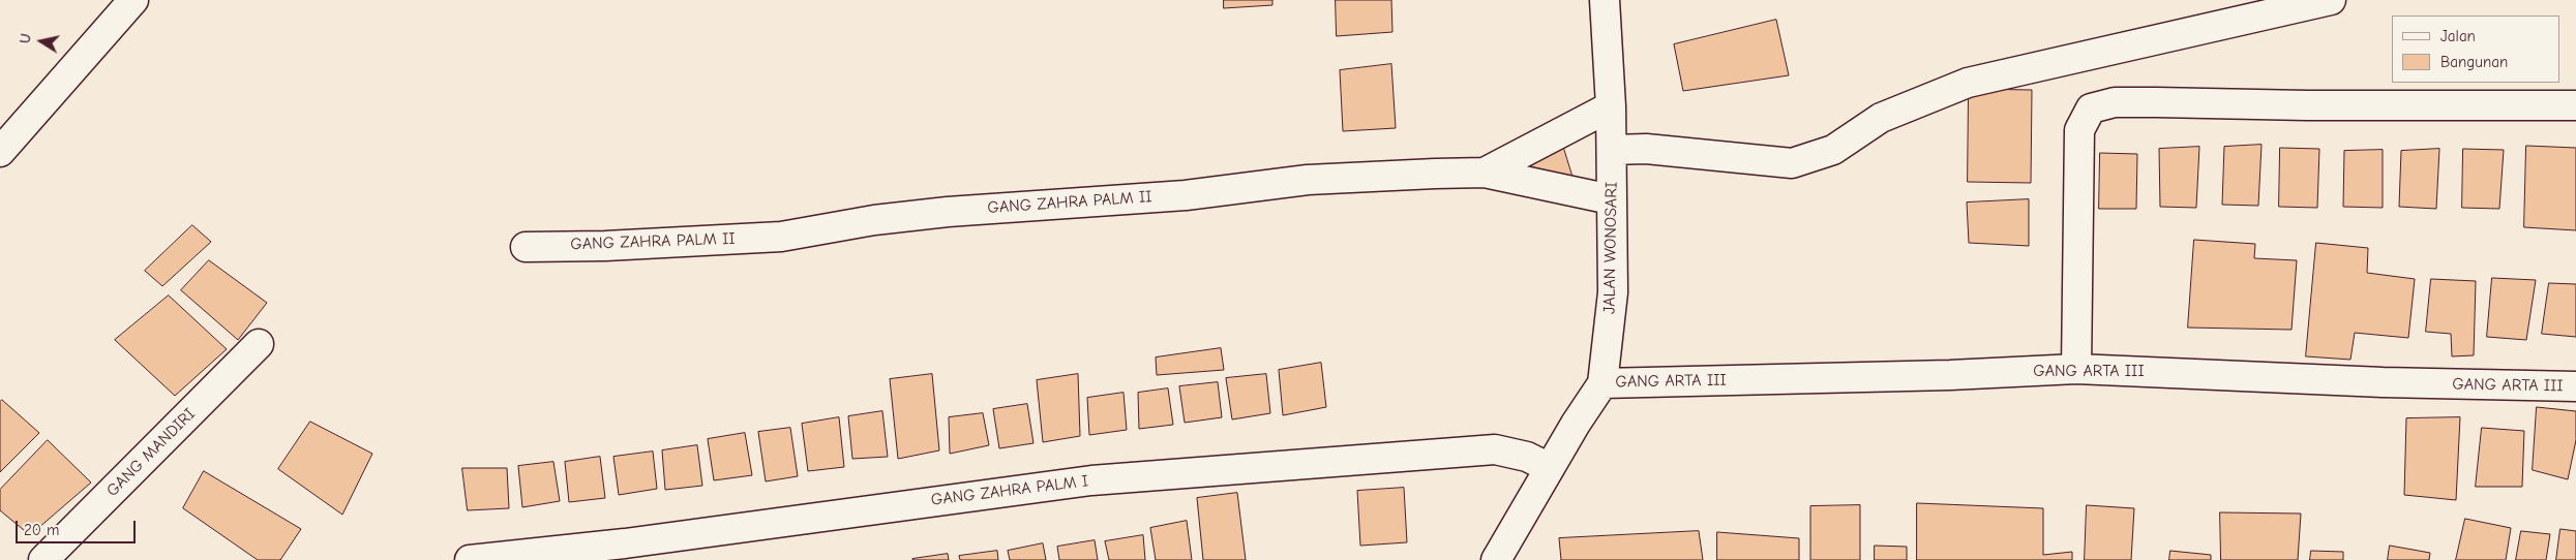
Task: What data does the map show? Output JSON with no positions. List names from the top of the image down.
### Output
{
  "streets": {
    "street": [
      "GANG ZAHRA PALM II",
      "JALAN WONOSARI",
      "GANG ARTA III",
      "GANG MANDIRI",
      "GANG ZAHRA PALM I"
    ]
  },
  "crossings": [
    ["GANG ZAHRA PALM II", "JALAN WONOSARI"],
    ["JALAN WONOSARI", "GANG ARTA III"],
    ["JALAN WONOSARI", "GANG ZAHRA PALM I"]
  ],
  "legend": ["Jalan", "Bangunan"],
  "scale_bar": "20 m",
  "north": "left"
}
